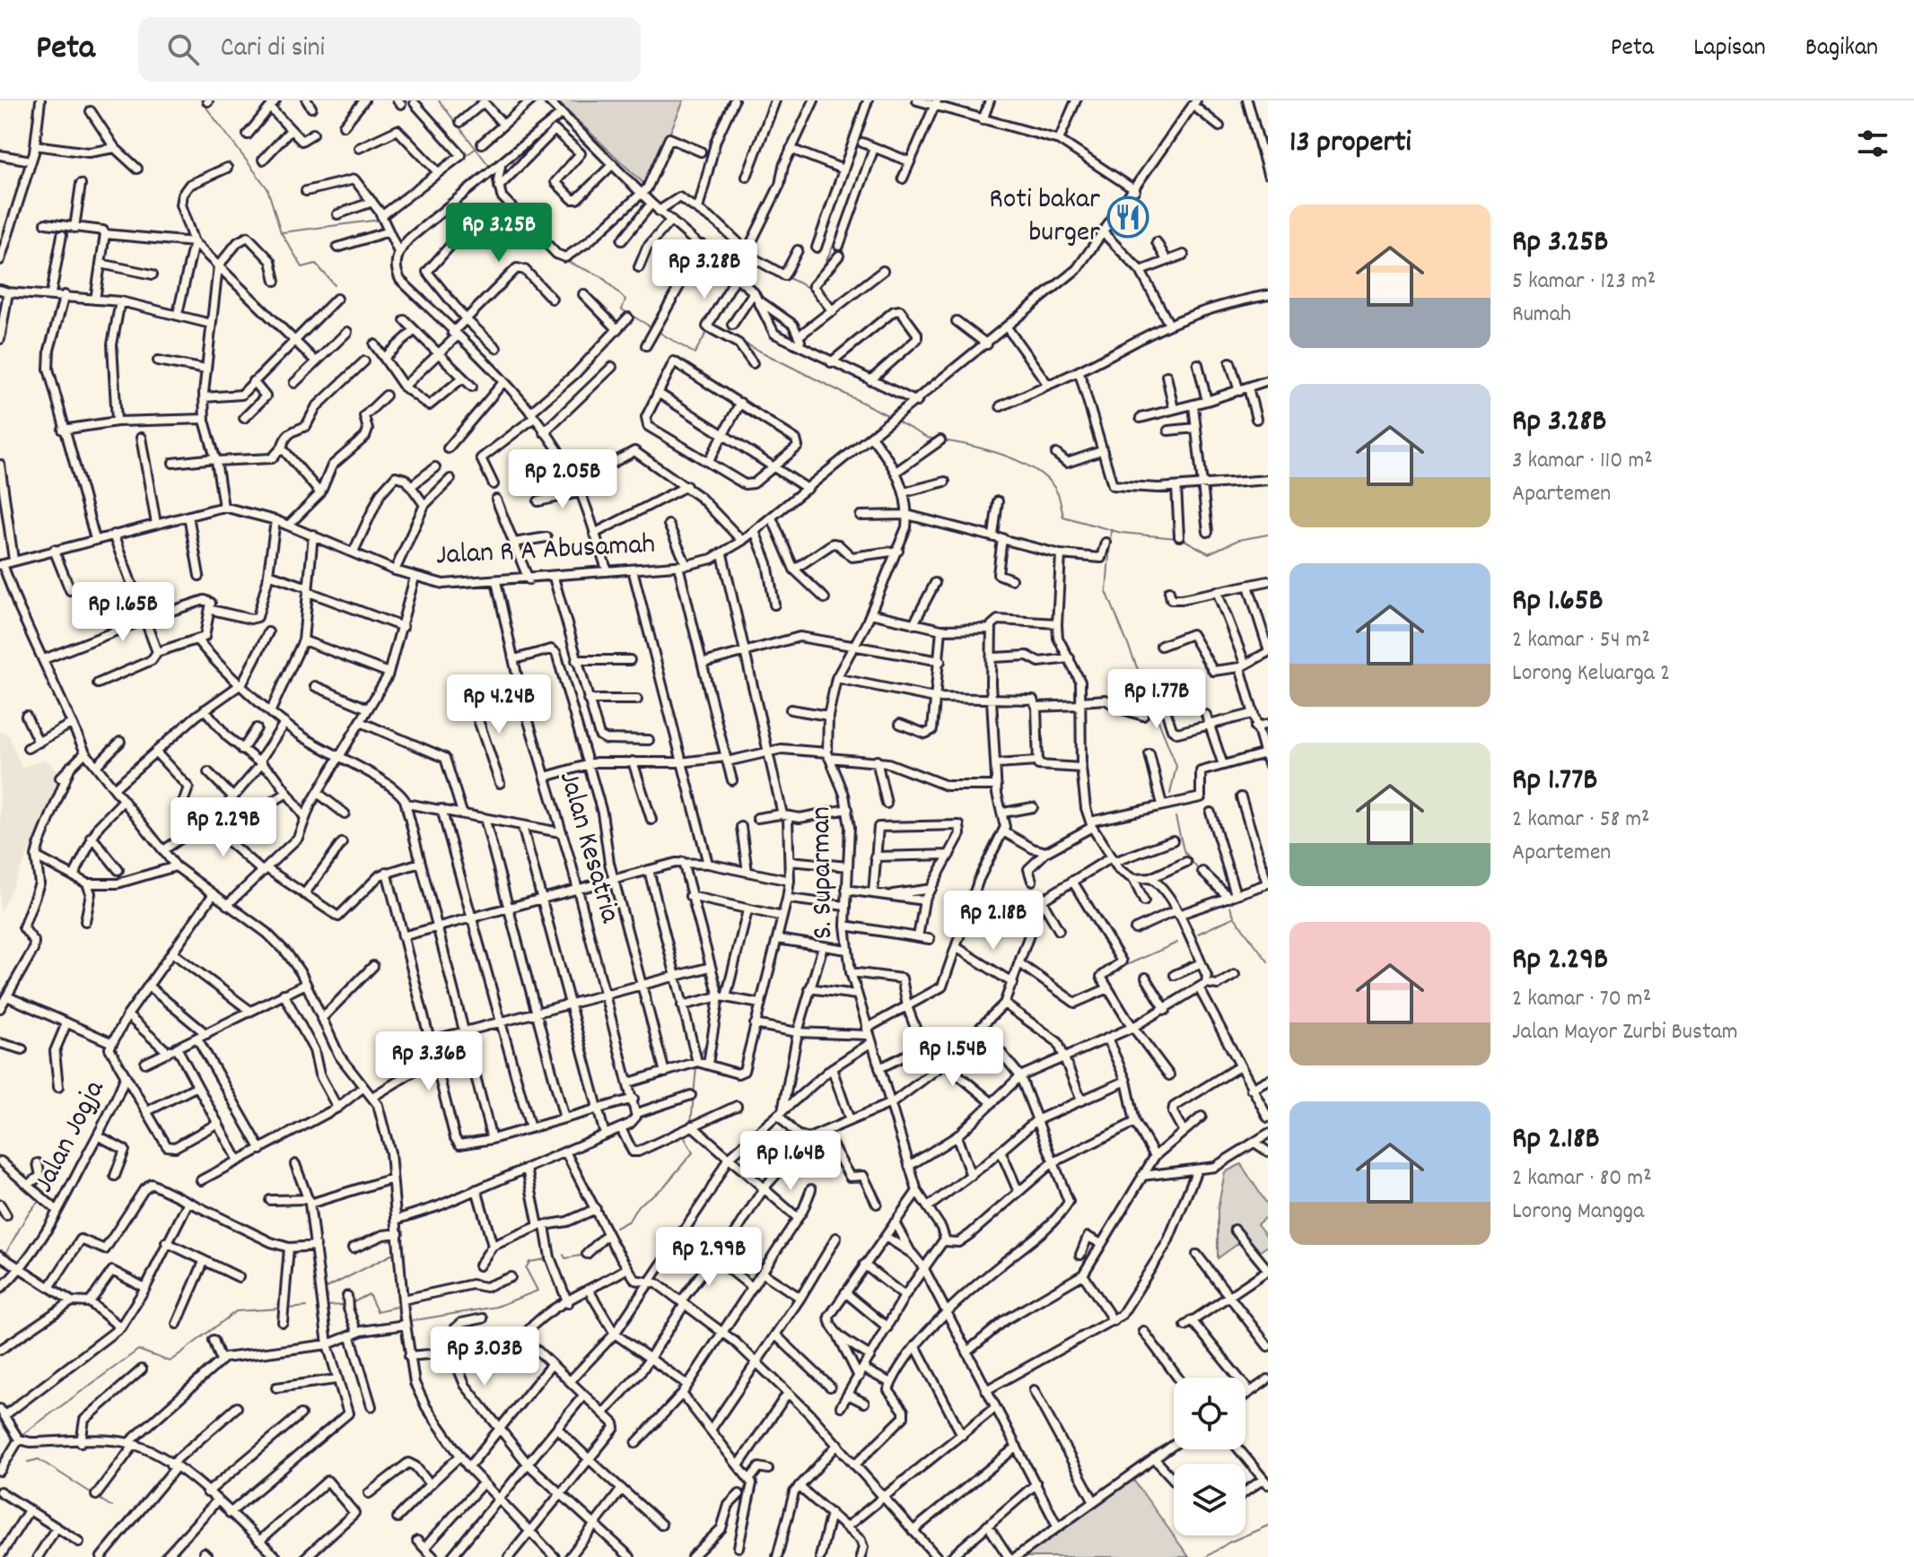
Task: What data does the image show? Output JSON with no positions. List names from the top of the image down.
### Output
{
  "streets": {
    "street": [
      "Jalan R A Abusamah",
      "Jalan Kesatria",
      "S. Suparman",
      "Jalan Jogja"
    ]
  },
  "crossings": [
    ["Jalan R A Abusamah", "Jalan Kesatria"],
    ["Jalan R A Abusamah", "S. Suparman"]
  ],
  "places": {
    "restaurant": ["Roti bakar burger"]
  },
  "page": {
    "header": "Peta",
    "search": "Cari di sini",
    "nav": ["Peta", "Lapisan", "Bagikan"],
    "heading": "13 properti",
    "list": [
      {
        "name": "Rp 3.25B",
        "note": "5 kamar · 123 m² · Rumah"
      },
      {
        "name": "Rp 3.28B",
        "note": "3 kamar · 110 m² · Apartemen"
      },
      {
        "name": "Rp 1.65B",
        "note": "2 kamar · 54 m² · Lorong Keluarga 2"
      },
      {
        "name": "Rp 1.77B",
        "note": "2 kamar · 58 m² · Apartemen"
      },
      {
        "name": "Rp 2.29B",
        "note": "2 kamar · 70 m² · Jalan Mayor Zurbi Bustam"
      },
      {
        "name": "Rp 2.18B",
        "note": "2 kamar · 80 m² · Lorong Mangga"
      }
    ],
    "price": [
      "Rp 3.25B",
      "Rp 3.28B",
      "Rp 2.05B",
      "Rp 1.65B",
      "Rp 1.77B",
      "Rp 4.24B",
      "Rp 2.29B",
      "Rp 2.18B",
      "Rp 1.54B",
      "Rp 3.36B",
      "Rp 1.64B",
      "Rp 2.99B",
      "Rp 3.03B"
    ]
  }
}
